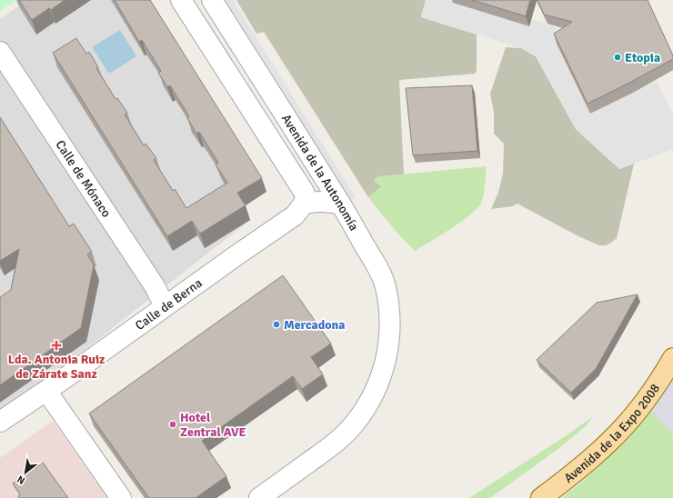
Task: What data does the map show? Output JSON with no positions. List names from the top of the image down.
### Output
{
  "streets": {
    "main road": ["Avenida de la Expo 2008"],
    "street": ["Avenida de la Autonomía", "Calle de Mónaco", "Calle de Berna"]
  },
  "crossings": [
    ["Avenida de la Autonomía", "Calle de Berna"],
    ["Calle de Mónaco", "Calle de Berna"]
  ],
  "places": {
    "other": ["Etopia", "Mercadona", "Hotel Zentral AVE"],
    "health": ["Lda. Antonia Ruiz de Zárate Sanz"]
  },
  "north": "bottom left"
}
